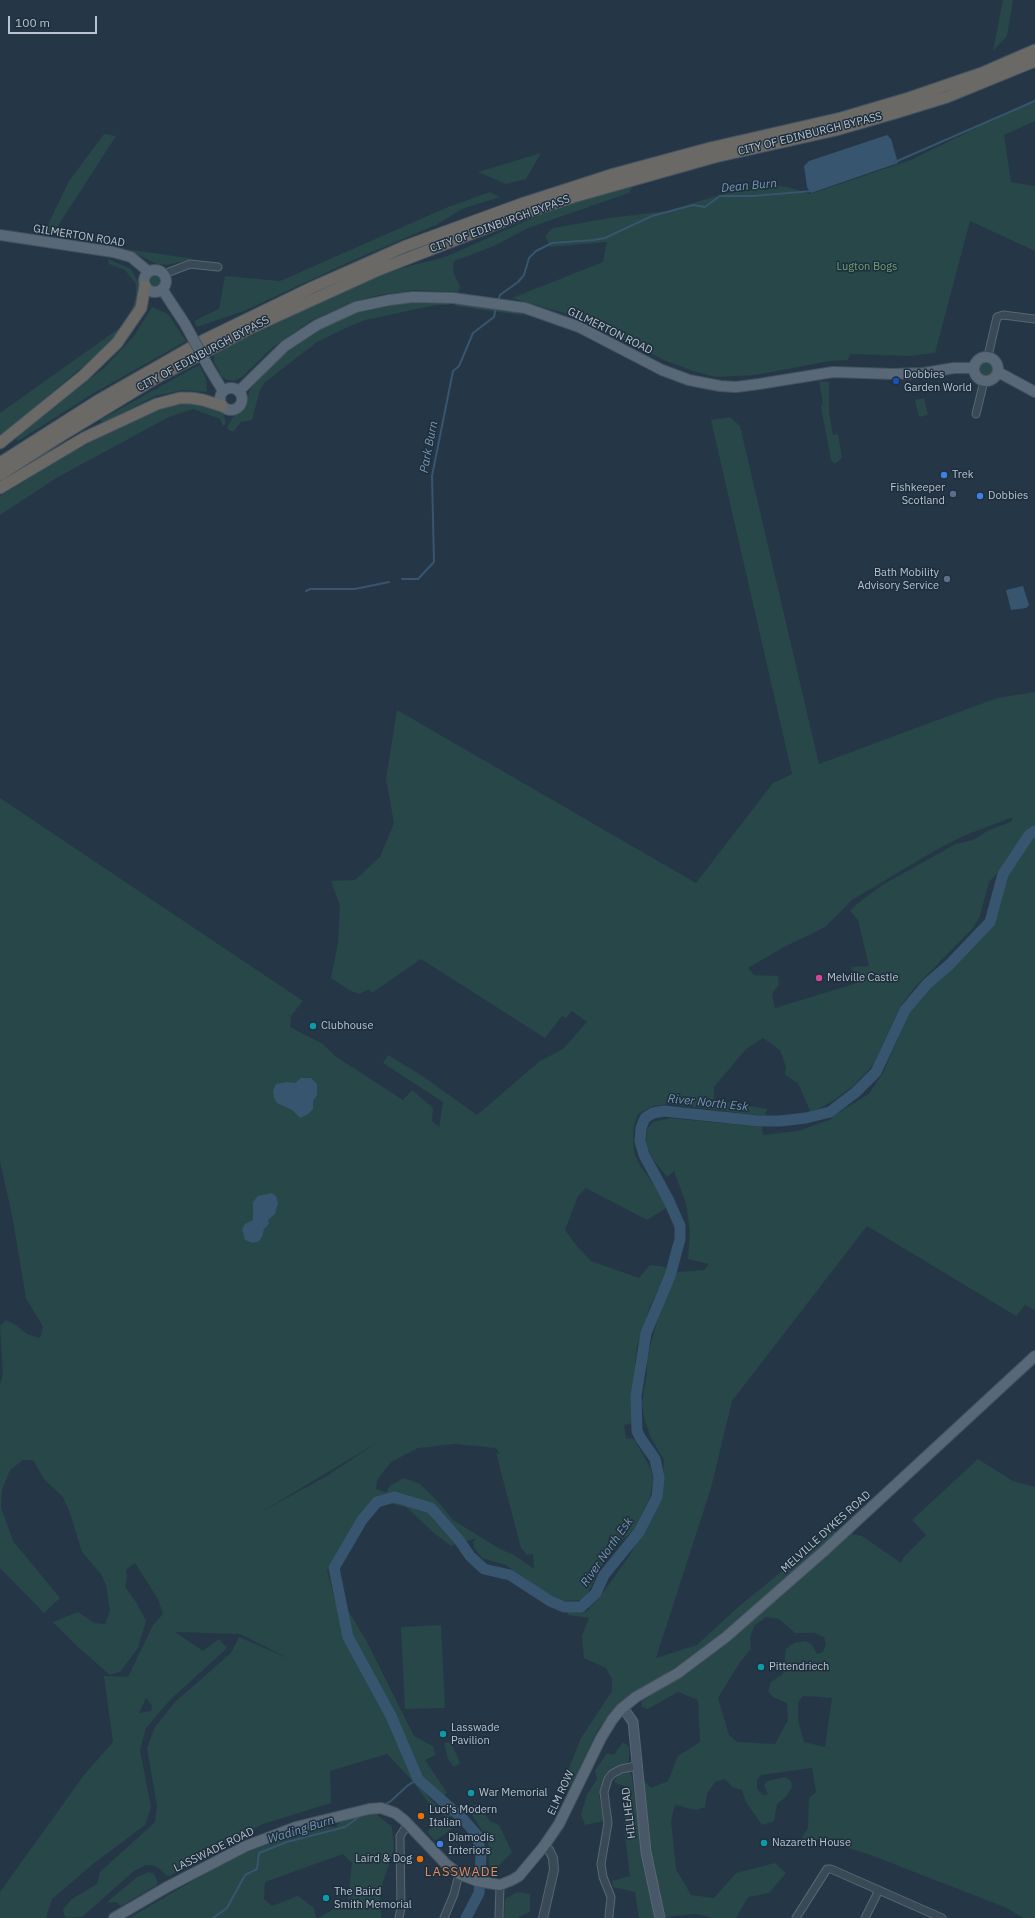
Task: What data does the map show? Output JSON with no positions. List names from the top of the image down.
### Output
{
  "streets": {
    "highway": ["CITY OF EDINBURGH BYPASS"],
    "main road": [
      "GILMERTON ROAD",
      "MELVILLE DYKES ROAD",
      "ELM ROW",
      "HILLHEAD",
      "LASSWADE ROAD"
    ]
  },
  "crossings": [
    ["MELVILLE DYKES ROAD", "ELM ROW"],
    ["MELVILLE DYKES ROAD", "HILLHEAD"],
    ["ELM ROW", "HILLHEAD"]
  ],
  "districts": ["LASSWADE"],
  "water": [
    "Dean Burn",
    "Park Burn",
    "River North Esk",
    "Wading Burn"
  ],
  "parks": ["Lugton Bogs"],
  "places": [
    "Dobbies Garden World",
    "Trek",
    "Fishkeeper Scotland",
    "Dobbies",
    "Bath Mobility Advisory Service",
    "Melville Castle",
    "Clubhouse",
    "Pittendriech",
    "Lasswade Pavilion",
    "War Memorial",
    "Luci’s Modern Italian",
    "Nazareth House",
    "Diamodis Interiors",
    "Laird & Dog",
    "The Baird Smith Memorial"
  ],
  "scale_bar": "100 m"
}
